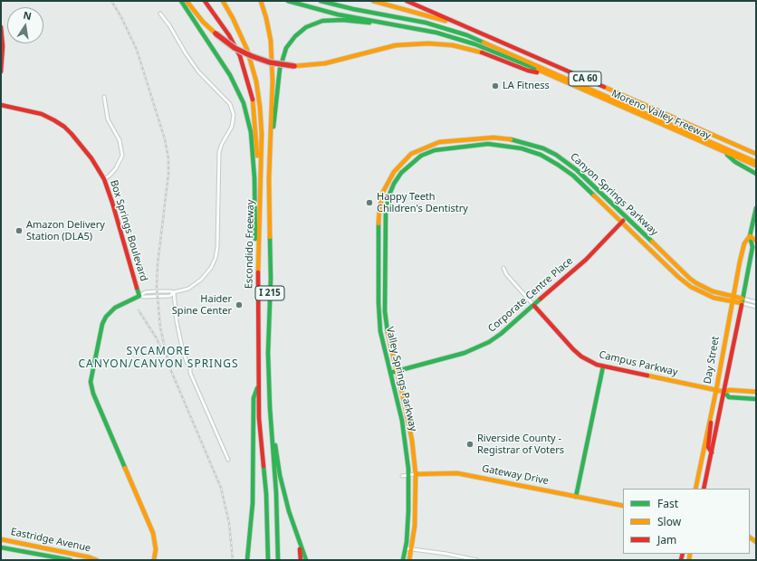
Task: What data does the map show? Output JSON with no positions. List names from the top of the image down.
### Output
{
  "streets": {
    "main road": [
      "CA 60",
      "Moreno Valley Freeway",
      "Canyon Springs Parkway",
      "Box Springs Boulevard",
      "Escondido Freeway",
      "I 215",
      "Corporate Centre Place",
      "Day Street",
      "Campus Parkway",
      "Valley Springs Parkway",
      "Gateway Drive",
      "Eastridge Avenue"
    ]
  },
  "crossings": [
    ["Canyon Springs Parkway", "Corporate Centre Place"],
    ["Canyon Springs Parkway", "Day Street"],
    ["Canyon Springs Parkway", "Valley Springs Parkway"],
    ["Corporate Centre Place", "Campus Parkway"],
    ["Corporate Centre Place", "Valley Springs Parkway"],
    ["Day Street", "Campus Parkway"],
    ["Valley Springs Parkway", "Gateway Drive"]
  ],
  "districts": ["SYCAMORE CANYON/CANYON SPRINGS"],
  "places": [
    "LA Fitness",
    "Happy Teeth Children's Dentistry",
    "Amazon Delivery Station (DLA5)",
    "Haider Spine Center",
    "Riverside County - Registrar of Voters"
  ],
  "legend": ["Fast", "Slow", "Jam"],
  "north": "top"
}
